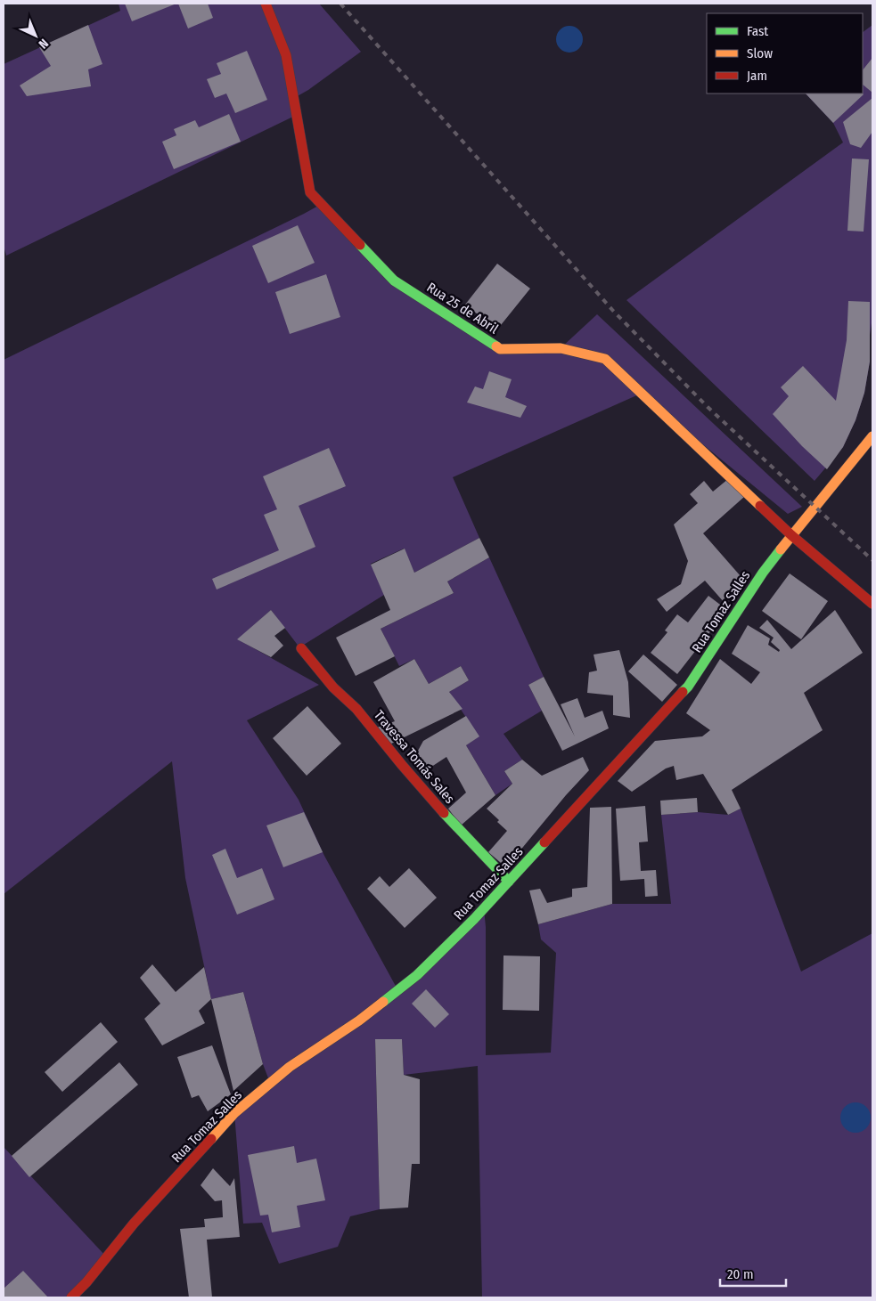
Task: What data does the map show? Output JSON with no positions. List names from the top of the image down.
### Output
{
  "streets": {
    "street": ["Rua 25 de Abril", "Rua Tomaz Salles", "Travessa Tomás Sales"]
  },
  "crossings": [
    ["Rua 25 de Abril", "Rua Tomaz Salles"],
    ["Rua Tomaz Salles", "Travessa Tomás Sales"]
  ],
  "legend": ["Fast", "Slow", "Jam"],
  "scale_bar": "20 m",
  "north": "bottom right"
}
